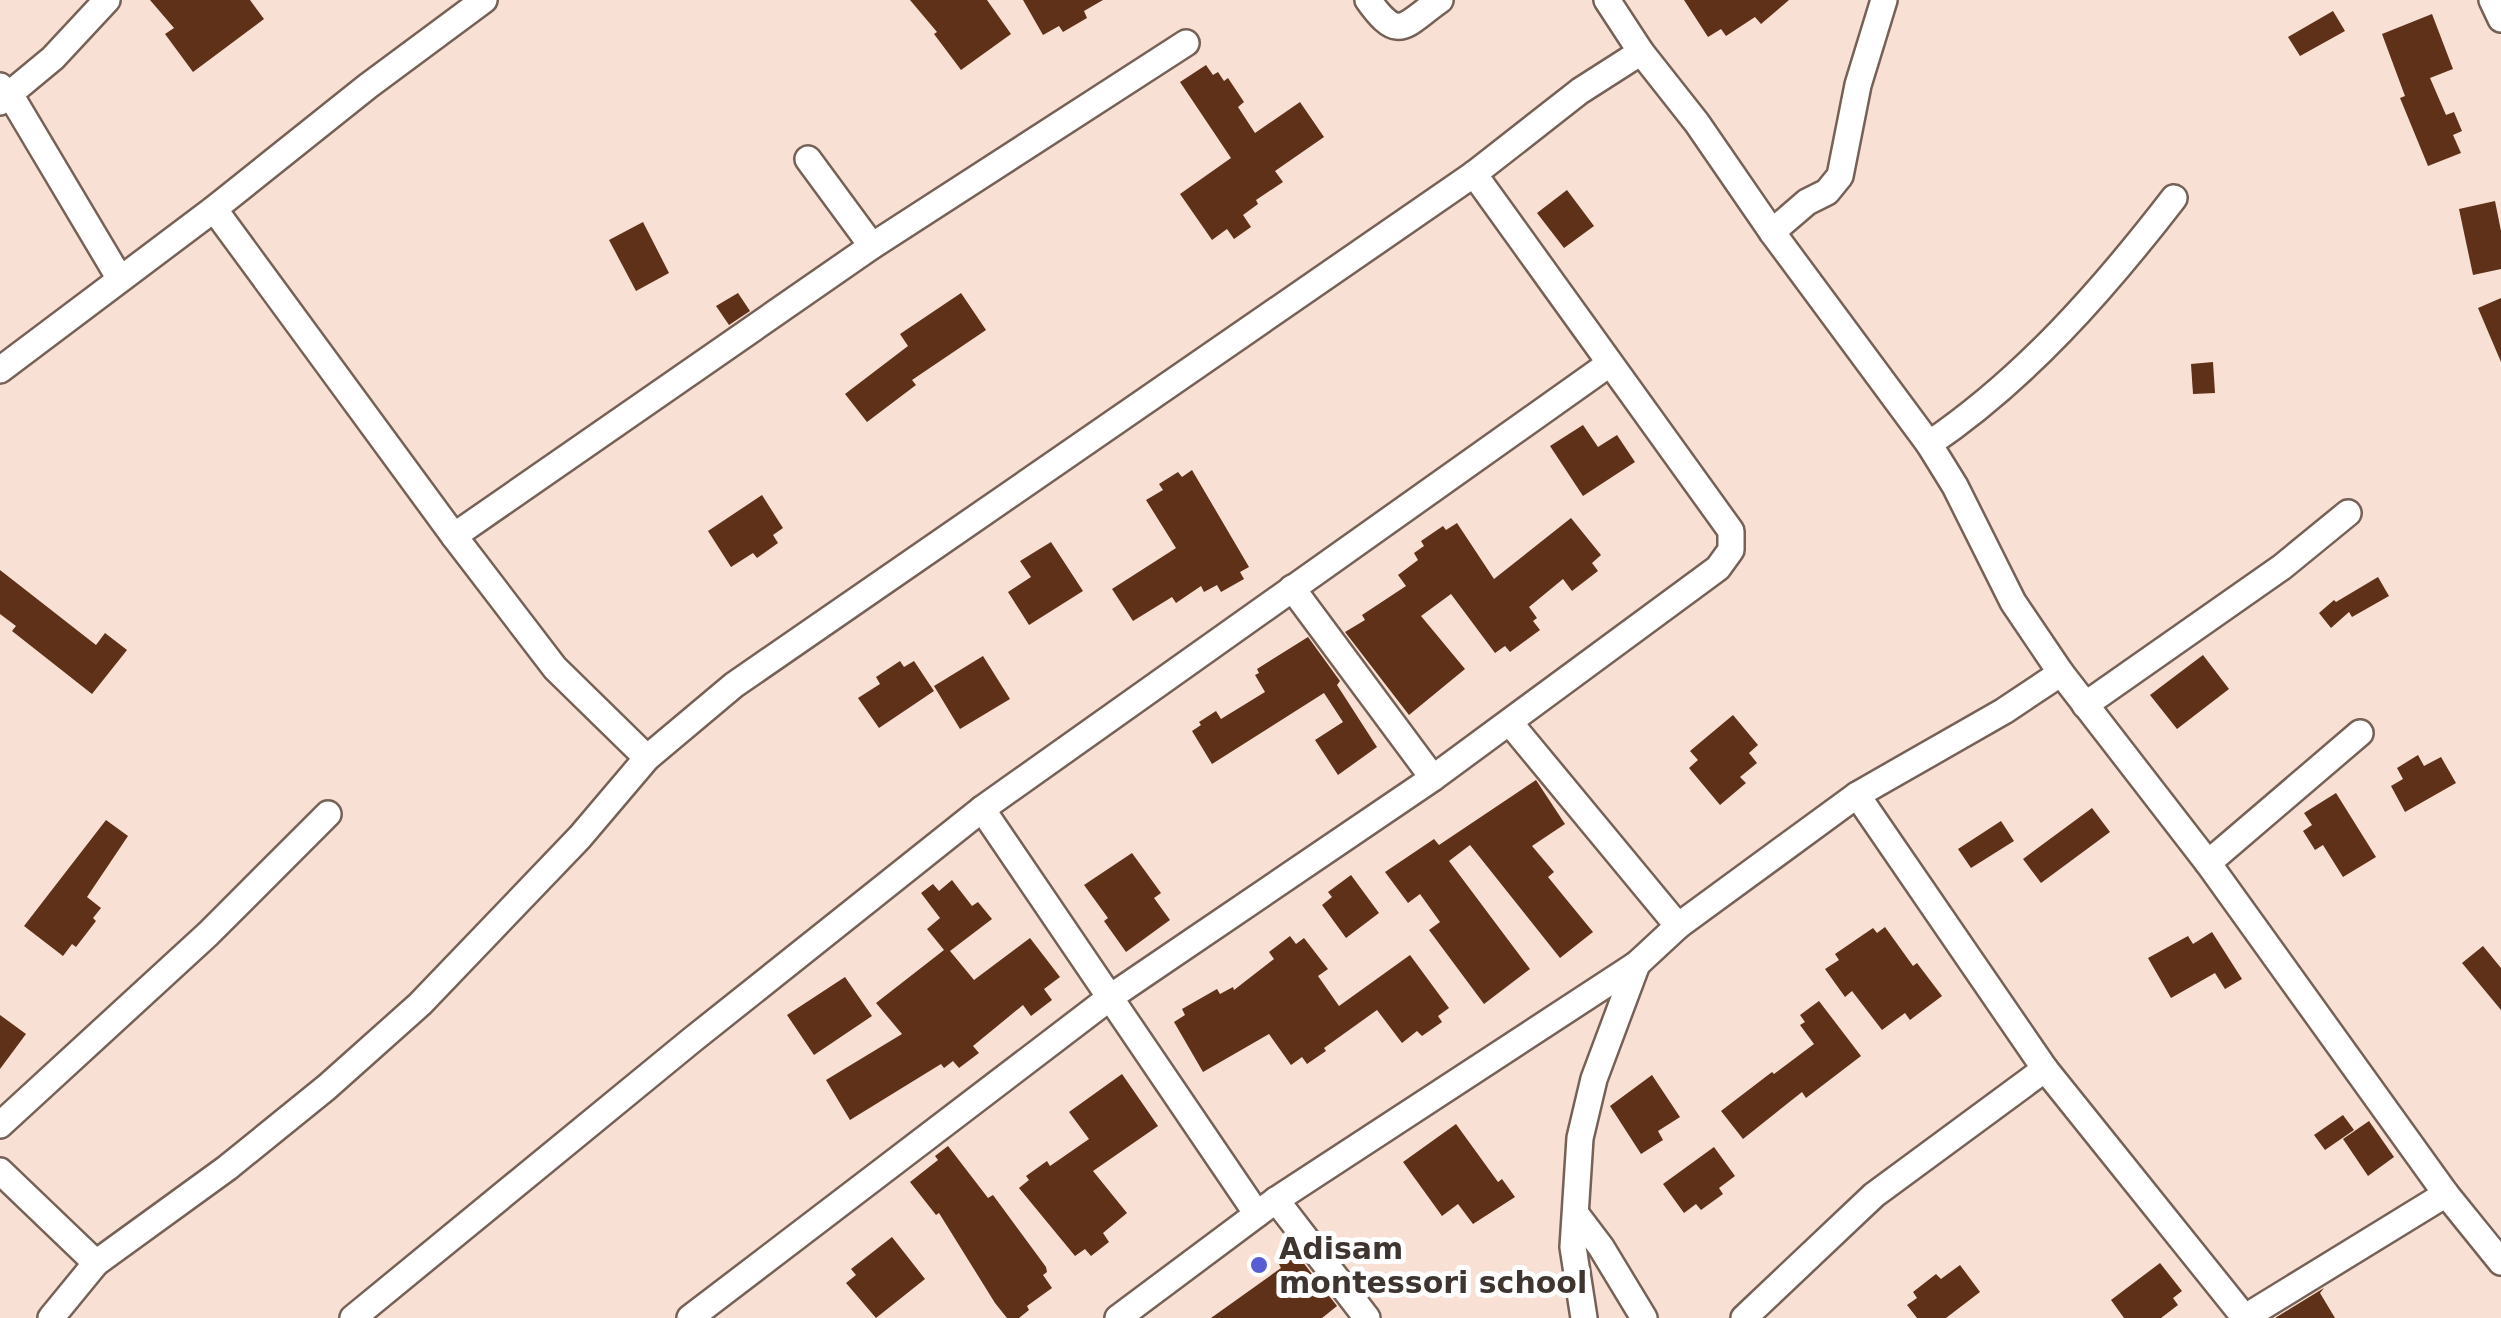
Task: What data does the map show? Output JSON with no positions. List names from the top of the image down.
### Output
{
  "places": ["Adisam montessori school"]
}
